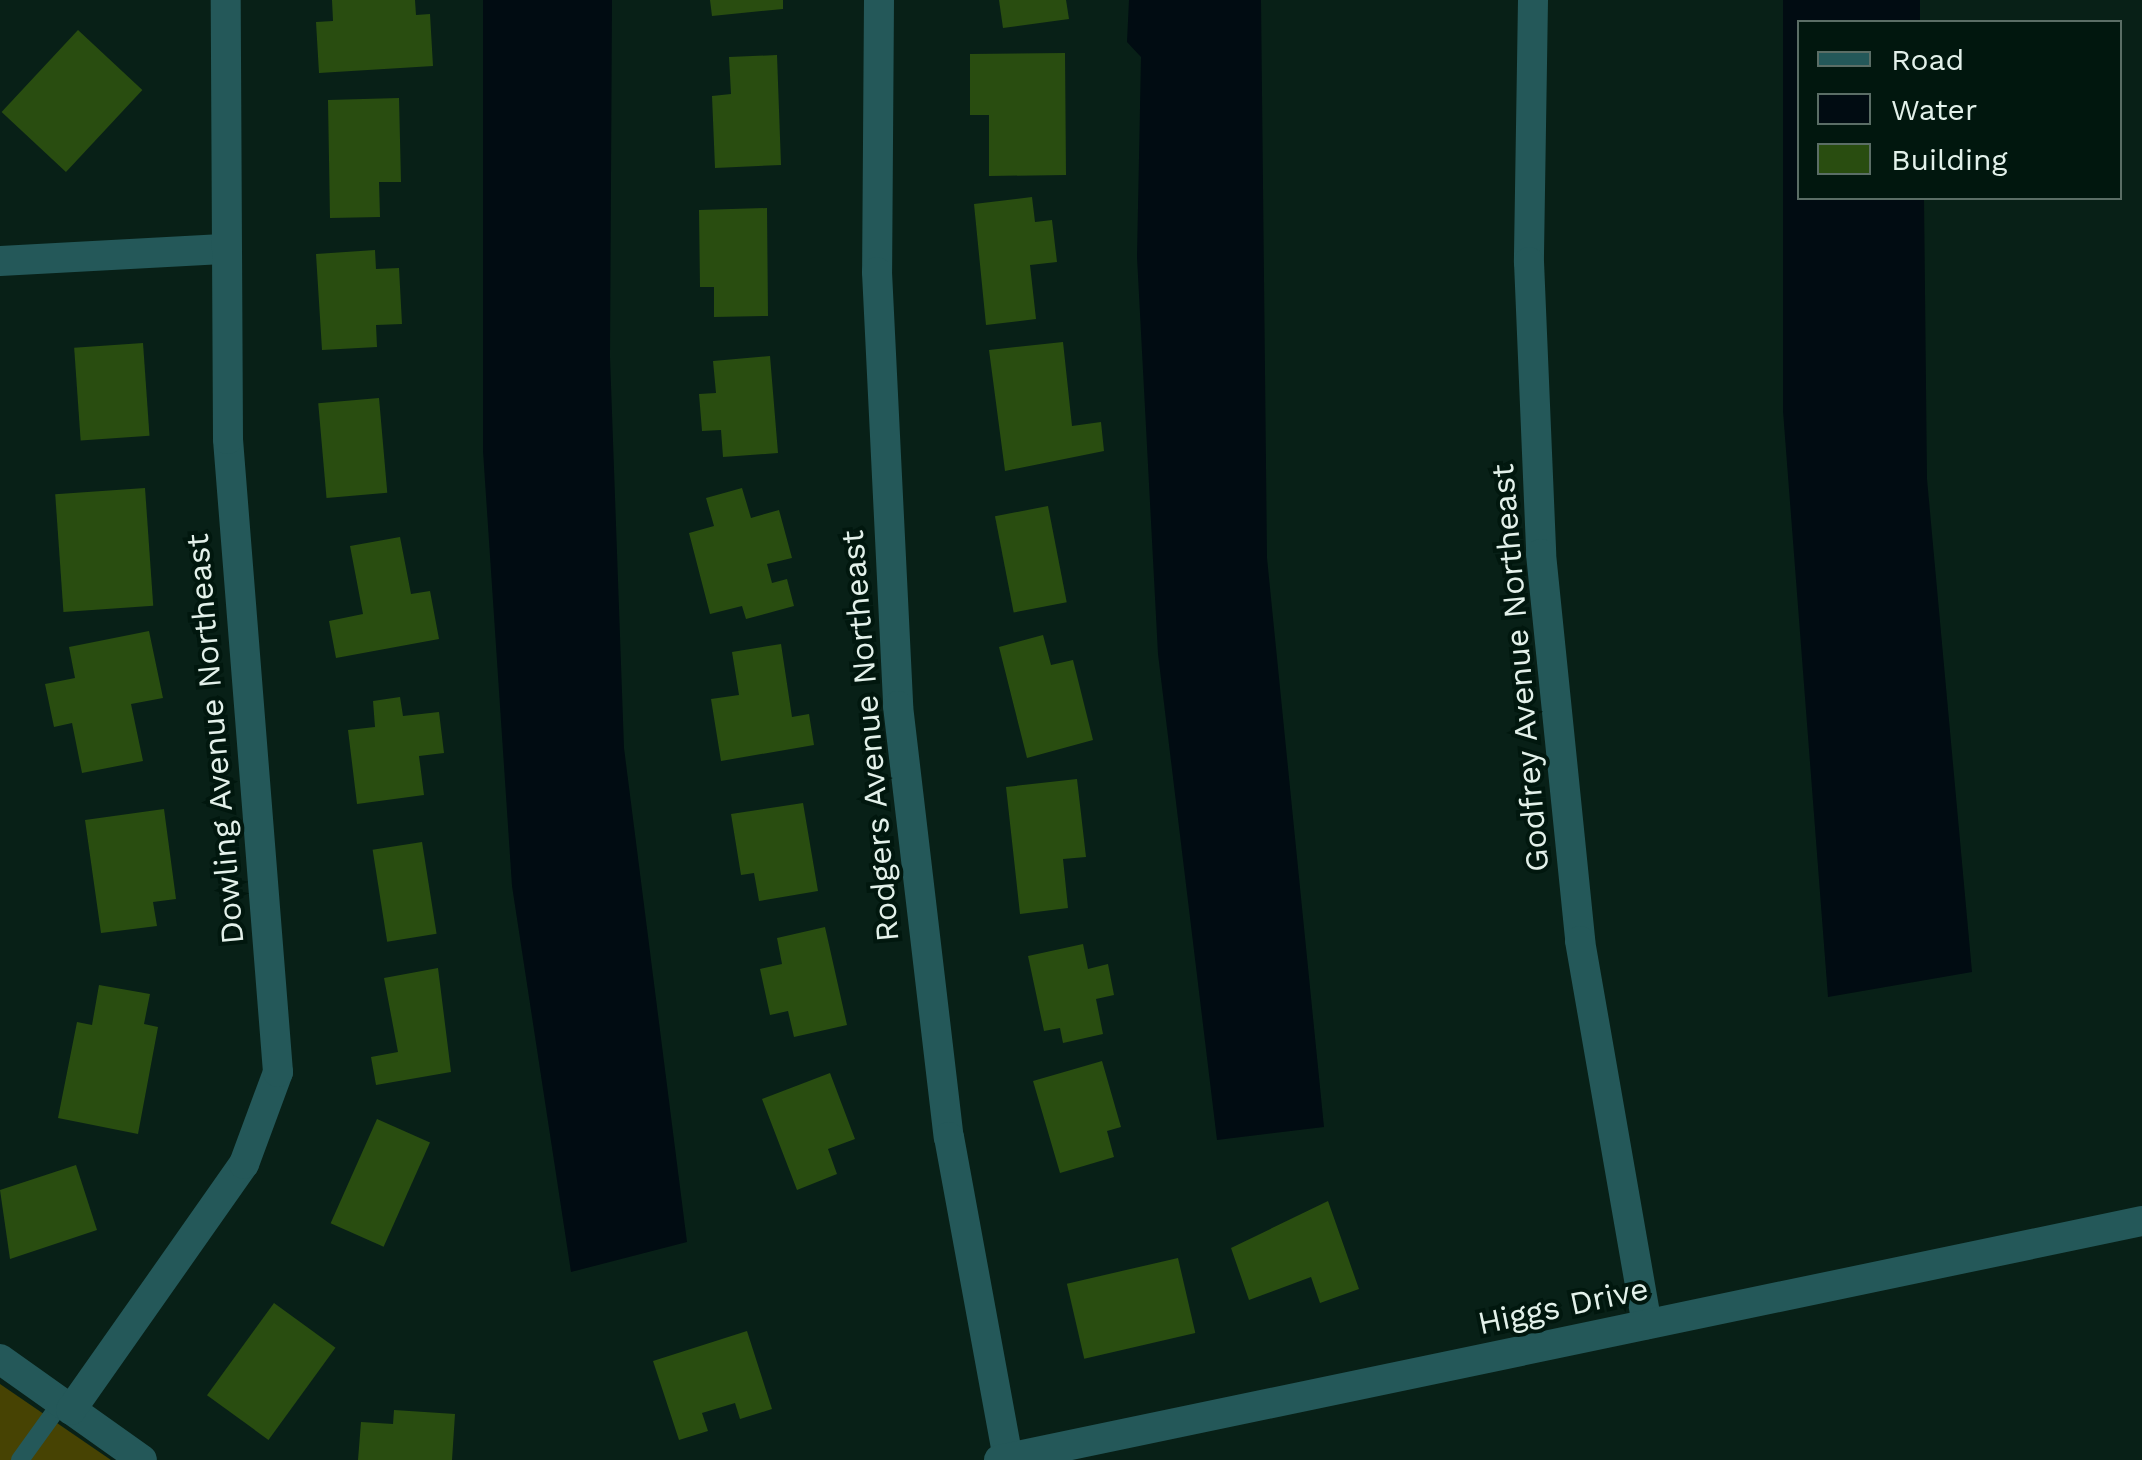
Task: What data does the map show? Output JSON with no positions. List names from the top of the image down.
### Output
{
  "streets": {
    "street": [
      "Godfrey Avenue Northeast",
      "Rodgers Avenue Northeast",
      "Dowling Avenue Northeast",
      "Higgs Drive"
    ]
  },
  "crossings": [
    ["Godfrey Avenue Northeast", "Higgs Drive"],
    ["Rodgers Avenue Northeast", "Higgs Drive"]
  ],
  "legend": ["Road", "Water", "Building"]
}
